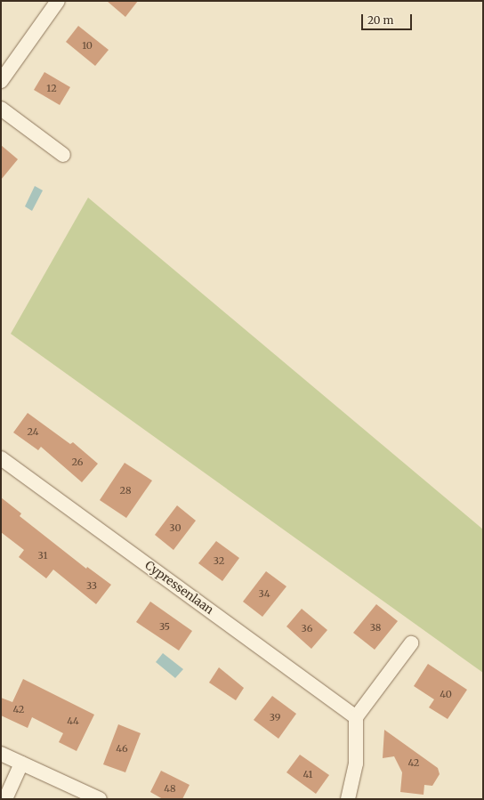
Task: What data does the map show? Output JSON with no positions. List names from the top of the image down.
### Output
{
  "streets": {
    "street": ["Cypressenlaan"]
  },
  "house_numbers": [
    "10",
    "12",
    "24",
    "26",
    "28",
    "30",
    "31",
    "32",
    "33",
    "34",
    "35",
    "38",
    "36",
    "40",
    "42",
    "39",
    "44",
    "46",
    "42",
    "41",
    "48"
  ],
  "scale_bar": "20 m"
}
